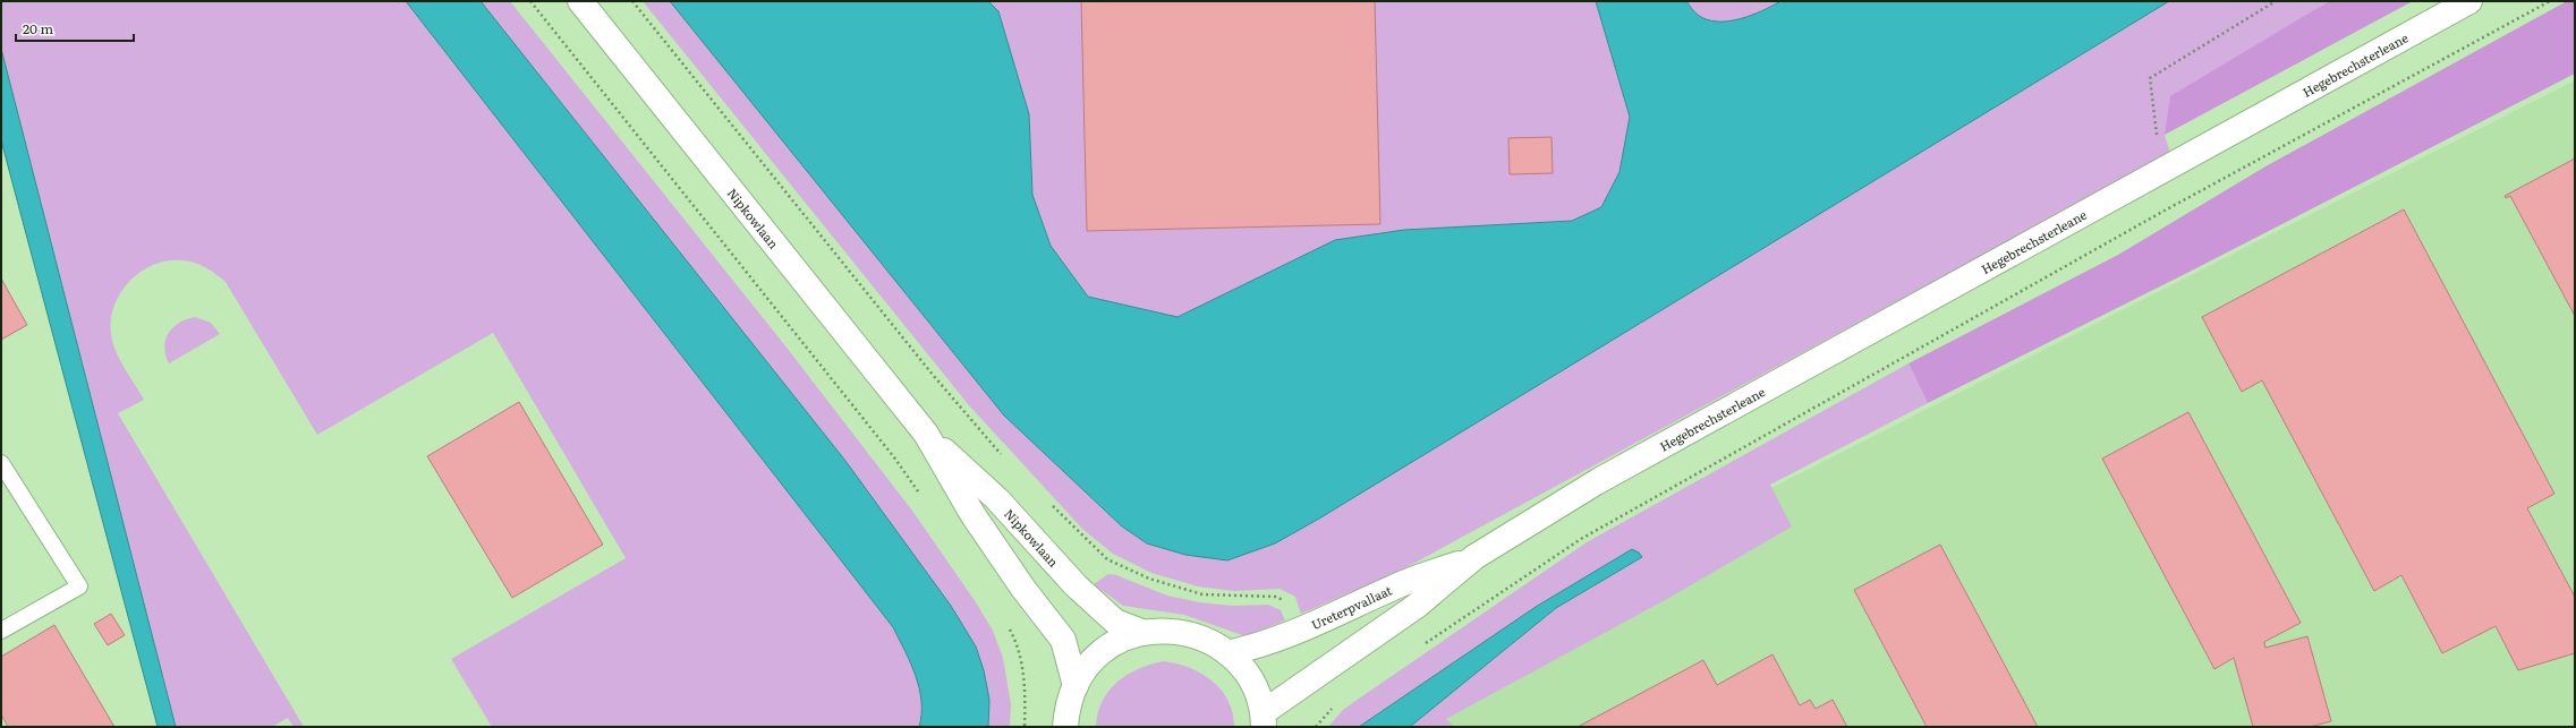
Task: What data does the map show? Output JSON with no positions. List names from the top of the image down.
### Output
{
  "streets": {
    "street": ["Hegebrechsterleane", "Nipkowlaan", "Ureterpvallaat"]
  },
  "crossings": [
    ["Hegebrechsterleane", "Ureterpvallaat"]
  ],
  "scale_bar": "20 m"
}
